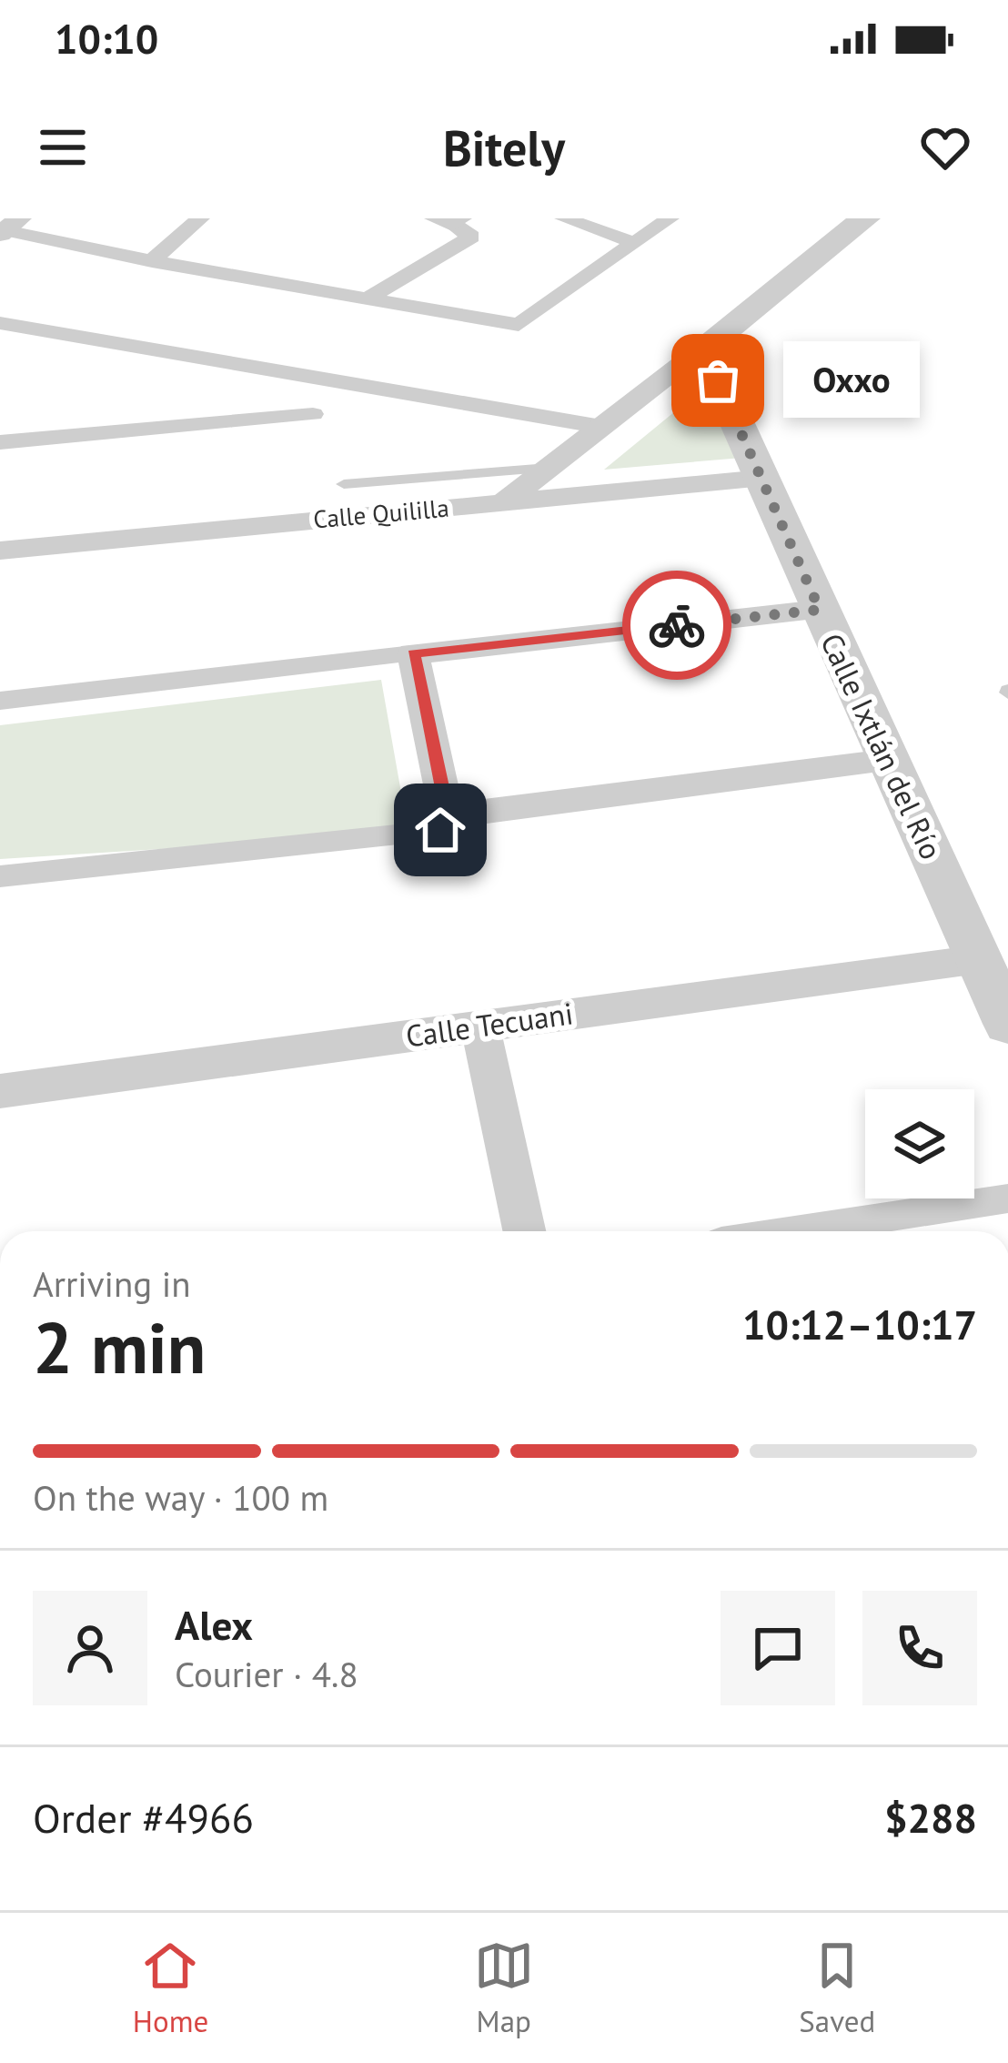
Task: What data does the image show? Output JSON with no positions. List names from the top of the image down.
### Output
{
  "streets": {
    "street": ["Calle Quililla", "Calle Ixtlán del Río", "Calle Tecuani"]
  },
  "crossings": [
    ["Calle Quililla", "Calle Ixtlán del Río"],
    ["Calle Ixtlán del Río", "Calle Tecuani"]
  ],
  "places": ["Oxxo"],
  "page": {
    "status": "10:10",
    "header": "Bitely",
    "bubble": "Oxxo",
    "heading": ["2 min", "Arriving in", "10:12–10:17"],
    "panel": [
      "Alex",
      "Courier · 4.8",
      "Order #4966",
      "$288"
    ],
    "bar": "On the way · 100 m",
    "tabs": ["Home", "Map", "Saved"]
  }
}
